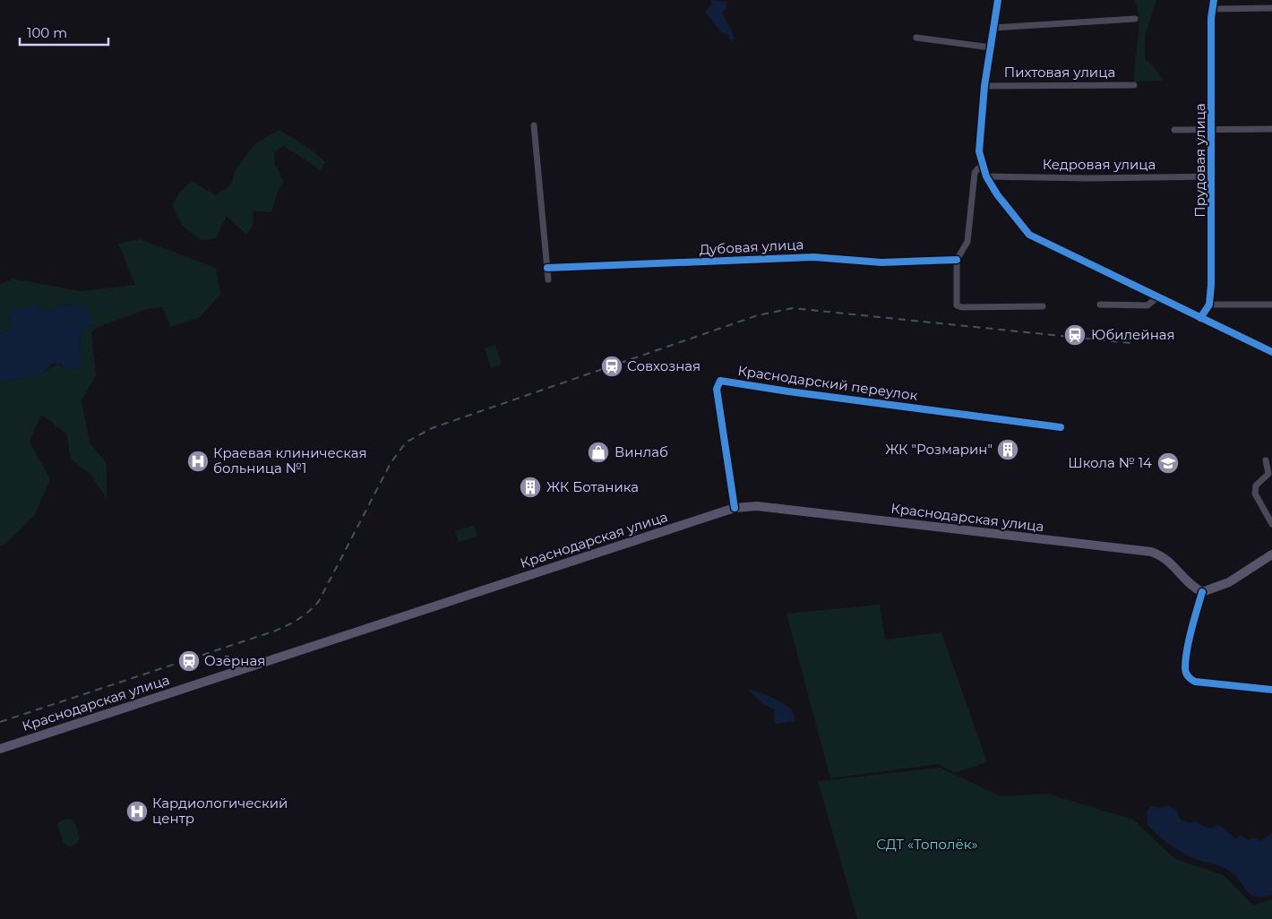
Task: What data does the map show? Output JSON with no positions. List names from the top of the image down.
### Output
{
  "streets": {
    "main road": ["Краснодарская улица"],
    "street": [
      "Пихтовая улица",
      "Прудовая улица",
      "Кедровая улица",
      "Дубовая улица",
      "Краснодарский переулок"
    ]
  },
  "crossings": [
    ["Прудовая улица", "Кедровая улица"],
    ["Краснодарский переулок", "Краснодарская улица"]
  ],
  "parks": ["СДТ «Тополёк»"],
  "places": {
    "station": ["Юбилейная", "Совхозная", "Озёрная"],
    "building": ["ЖК \"Розмарин\"", "ЖК Ботаника"],
    "shop": ["Винлаб"],
    "hospital": ["Краевая клиническая больница №1", "Кардиологический центр"],
    "school or university": ["Школа № 14"]
  },
  "scale_bar": "100 m"
}
